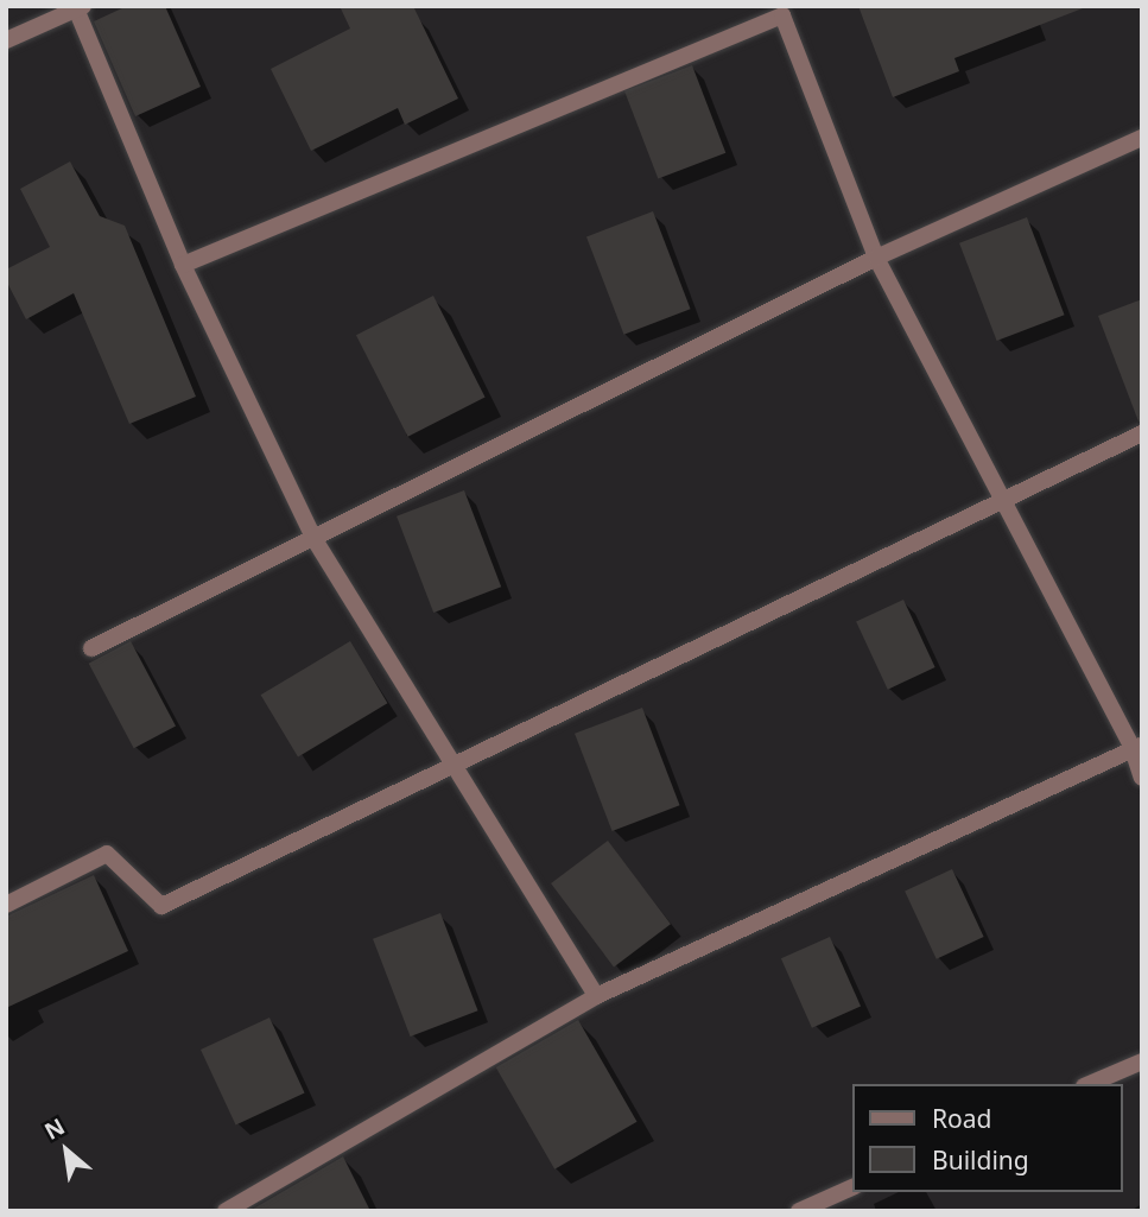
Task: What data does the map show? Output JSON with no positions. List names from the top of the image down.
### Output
{
  "legend": ["Road", "Building"],
  "north": "top left"
}
